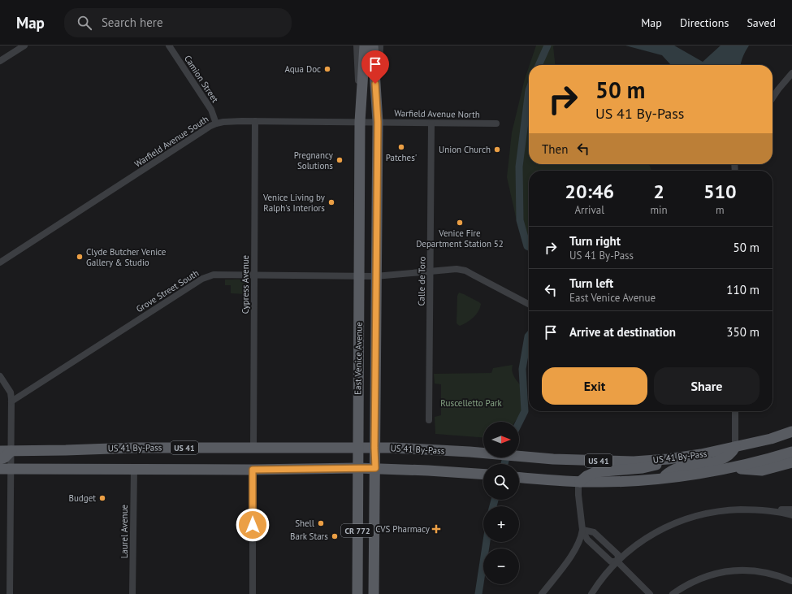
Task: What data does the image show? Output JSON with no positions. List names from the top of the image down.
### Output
{
  "streets": {
    "main road": [
      "East Venice Avenue",
      "US 41 By-Pass",
      "US 41",
      "CR 772"
    ],
    "street": [
      "Camion Street",
      "Warfield Avenue North",
      "Warfield Avenue South",
      "Calle de Toro",
      "Cypress Avenue",
      "Grove Street South",
      "Laurel Avenue"
    ]
  },
  "crossings": [
    ["Camion Street", "Warfield Avenue South"],
    ["Warfield Avenue North", "Warfield Avenue South"],
    ["Warfield Avenue North", "Calle de Toro"],
    ["Warfield Avenue North", "East Venice Avenue"],
    ["Warfield Avenue South", "Cypress Avenue"],
    ["Warfield Avenue South", "East Venice Avenue"],
    ["Calle de Toro", "Grove Street South"],
    ["Cypress Avenue", "Grove Street South"],
    ["Cypress Avenue", "US 41 By-Pass"],
    ["Grove Street South", "East Venice Avenue"],
    ["East Venice Avenue", "US 41 By-Pass"]
  ],
  "parks": ["Ruscelletto Park"],
  "places": {
    "other": [
      "Aqua Doc",
      "Patches'",
      "Union Church",
      "Pregnancy Solutions",
      "Venice Living by Ralph's Interiors",
      "Venice Fire Department Station 52",
      "Clyde Butcher Venice Gallery & Studio",
      "Budget",
      "Shell",
      "Bark Stars"
    ],
    "health": ["CVS Pharmacy"]
  },
  "north": "right",
  "page": {
    "header": "Map",
    "search": "Search here",
    "nav": ["Map", "Directions", "Saved"],
    "turn": ["50 m", "US 41 By-Pass"],
    "then": "Then",
    "eta": [
      "20:46",
      "Arrival",
      "2",
      "min",
      "510",
      "m"
    ],
    "list": [
      {
        "name": "Turn right",
        "note": "US 41 By-Pass",
        "value": "50 m"
      },
      {
        "name": "Turn left",
        "note": "East Venice Avenue",
        "value": "110 m"
      },
      {
        "name": "Arrive at destination",
        "value": "350 m"
      }
    ],
    "buttons": ["Exit", "Share"],
    "map_buttons": ["+", "−"]
  }
}
